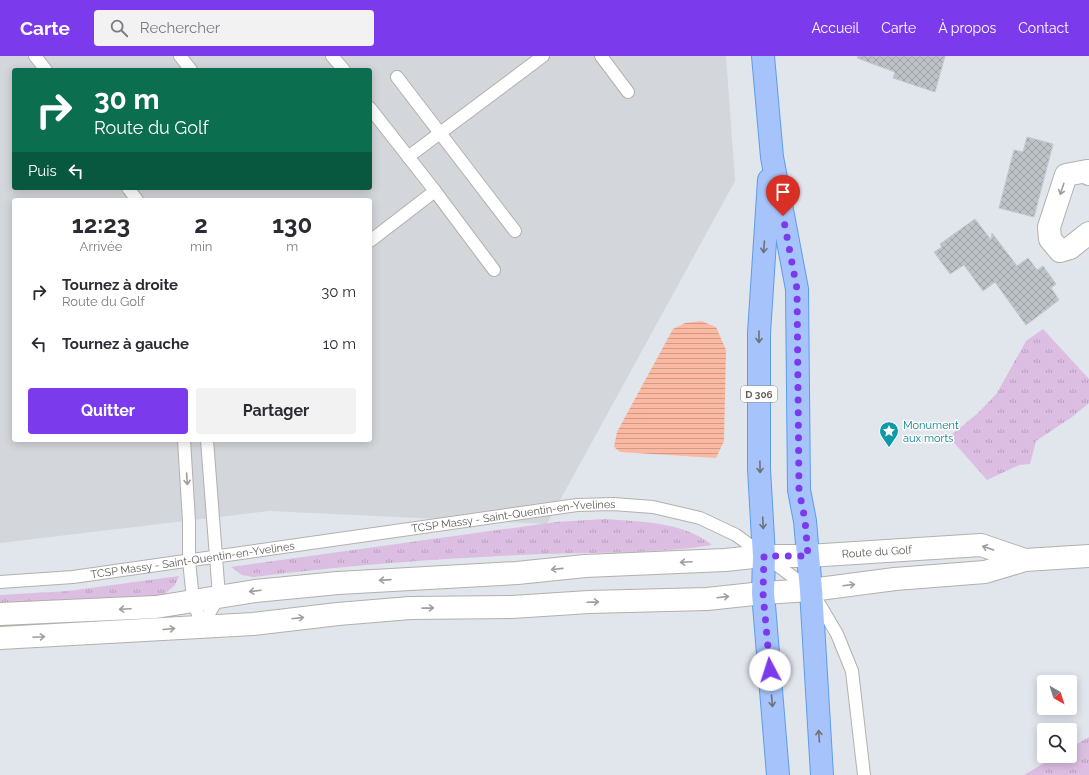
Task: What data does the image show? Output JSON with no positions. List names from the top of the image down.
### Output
{
  "streets": {
    "main road": ["D 306", "Route du Golf"],
    "lane": ["TCSP Massy - Saint-Quentin-en-Yvelines"]
  },
  "crossings": [
    ["D 306", "TCSP Massy - Saint-Quentin-en-Yvelines"],
    ["D 306", "Route du Golf"],
    ["TCSP Massy - Saint-Quentin-en-Yvelines", "Route du Golf"]
  ],
  "places": {
    "place": ["Monument aux morts"]
  },
  "north": "bottom right",
  "page": {
    "header": "Carte",
    "search": "Rechercher",
    "nav": [
      "Accueil",
      "Carte",
      "À propos",
      "Contact"
    ],
    "turn": ["30 m", "Route du Golf"],
    "then": "Puis",
    "eta": [
      "12:23",
      "Arrivée",
      "2",
      "min",
      "130",
      "m"
    ],
    "list": [
      {
        "name": "Tournez à droite",
        "note": "Route du Golf",
        "value": "30 m"
      },
      {
        "name": "Tournez à gauche",
        "value": "10 m"
      }
    ],
    "buttons": ["Quitter", "Partager"]
  }
}
